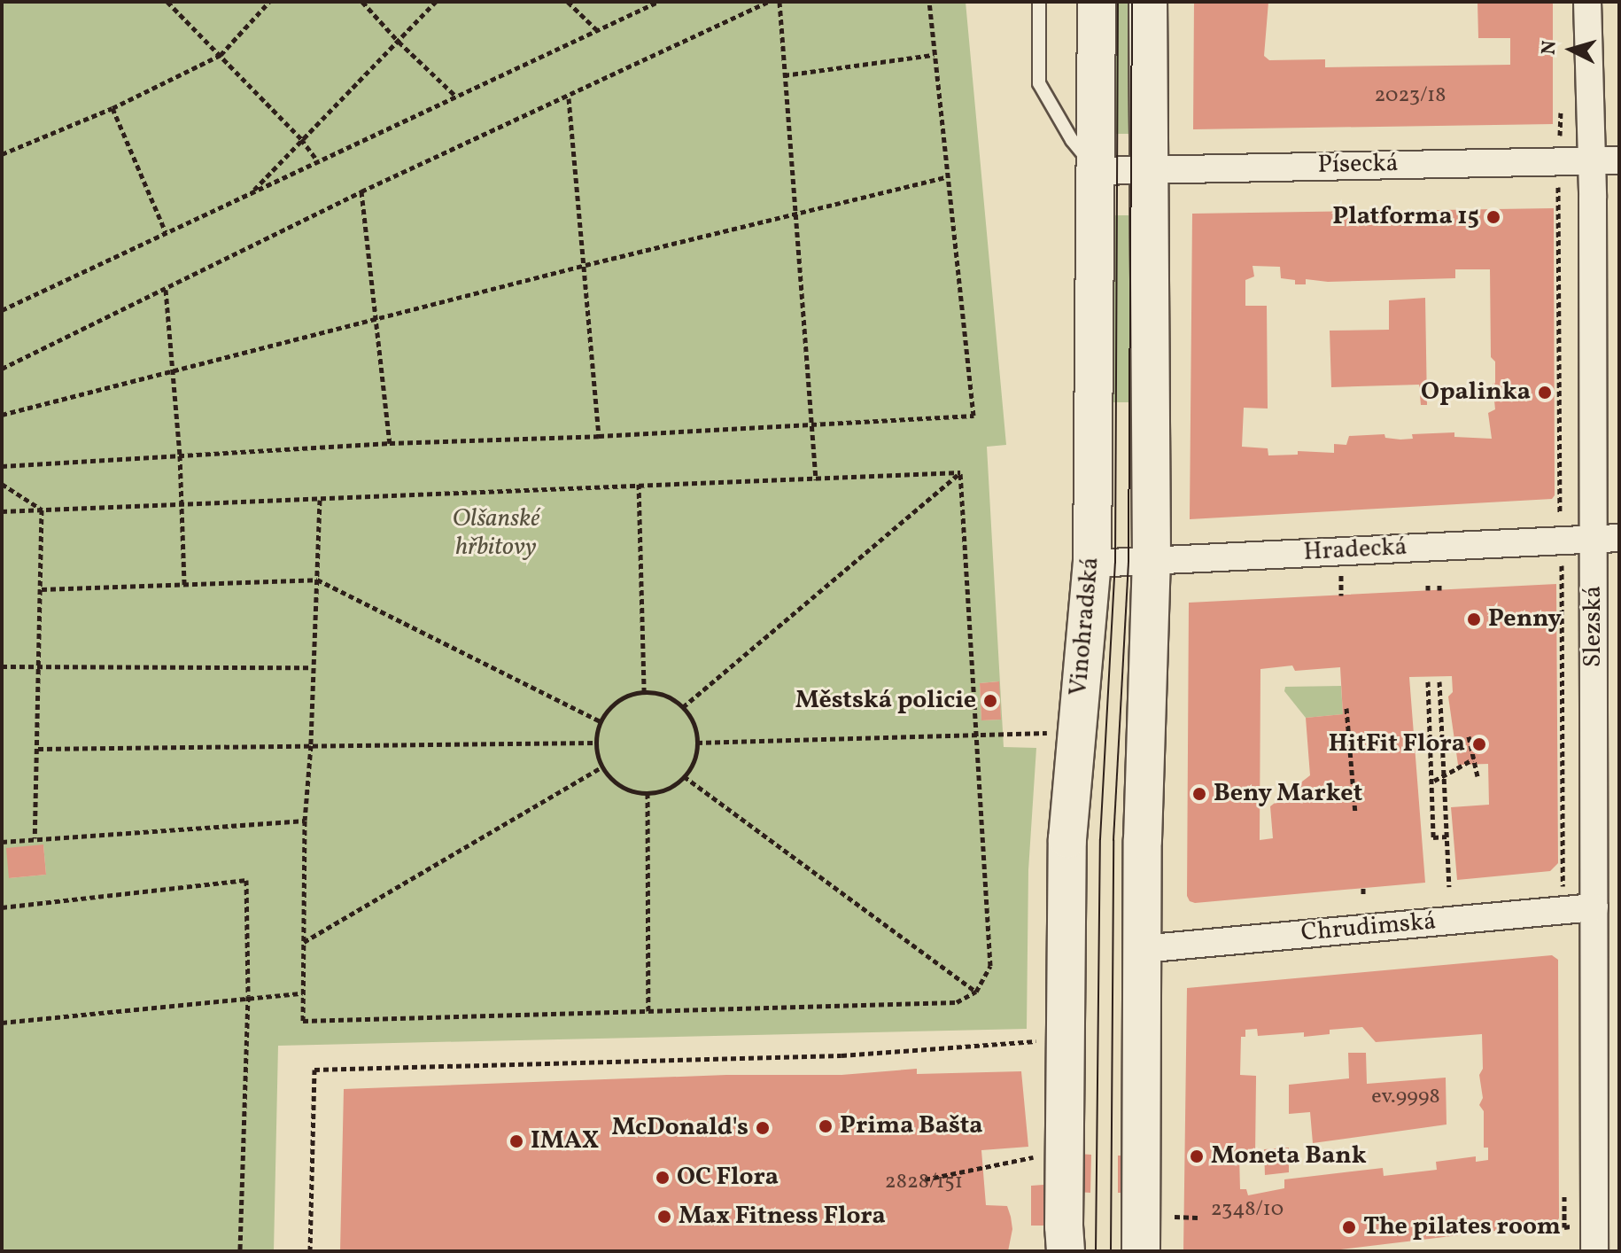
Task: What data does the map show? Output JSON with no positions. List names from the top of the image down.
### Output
{
  "streets": {
    "main road": ["Vinohradská"],
    "street": [
      "Písecká",
      "Hradecká",
      "Slezská",
      "Chrudimská"
    ]
  },
  "crossings": [
    ["Písecká", "Vinohradská"],
    ["Písecká", "Slezská"],
    ["Hradecká", "Vinohradská"],
    ["Hradecká", "Slezská"],
    ["Slezská", "Chrudimská"]
  ],
  "parks": ["Olšanské hřbitovy"],
  "places": [
    "Platforma 15",
    "Opalinka",
    "Penny",
    "Městská policie",
    "HitFit Flora",
    "Beny Market",
    "Prima Bašta",
    "McDonald's",
    "IMAX",
    "Moneta Bank",
    "OC Flora",
    "Max Fitness Flora",
    "The pilates room"
  ],
  "house_numbers": [
    "2023/18",
    "ev.9998",
    "2828/151",
    "2348/10"
  ],
  "north": "left"
}
